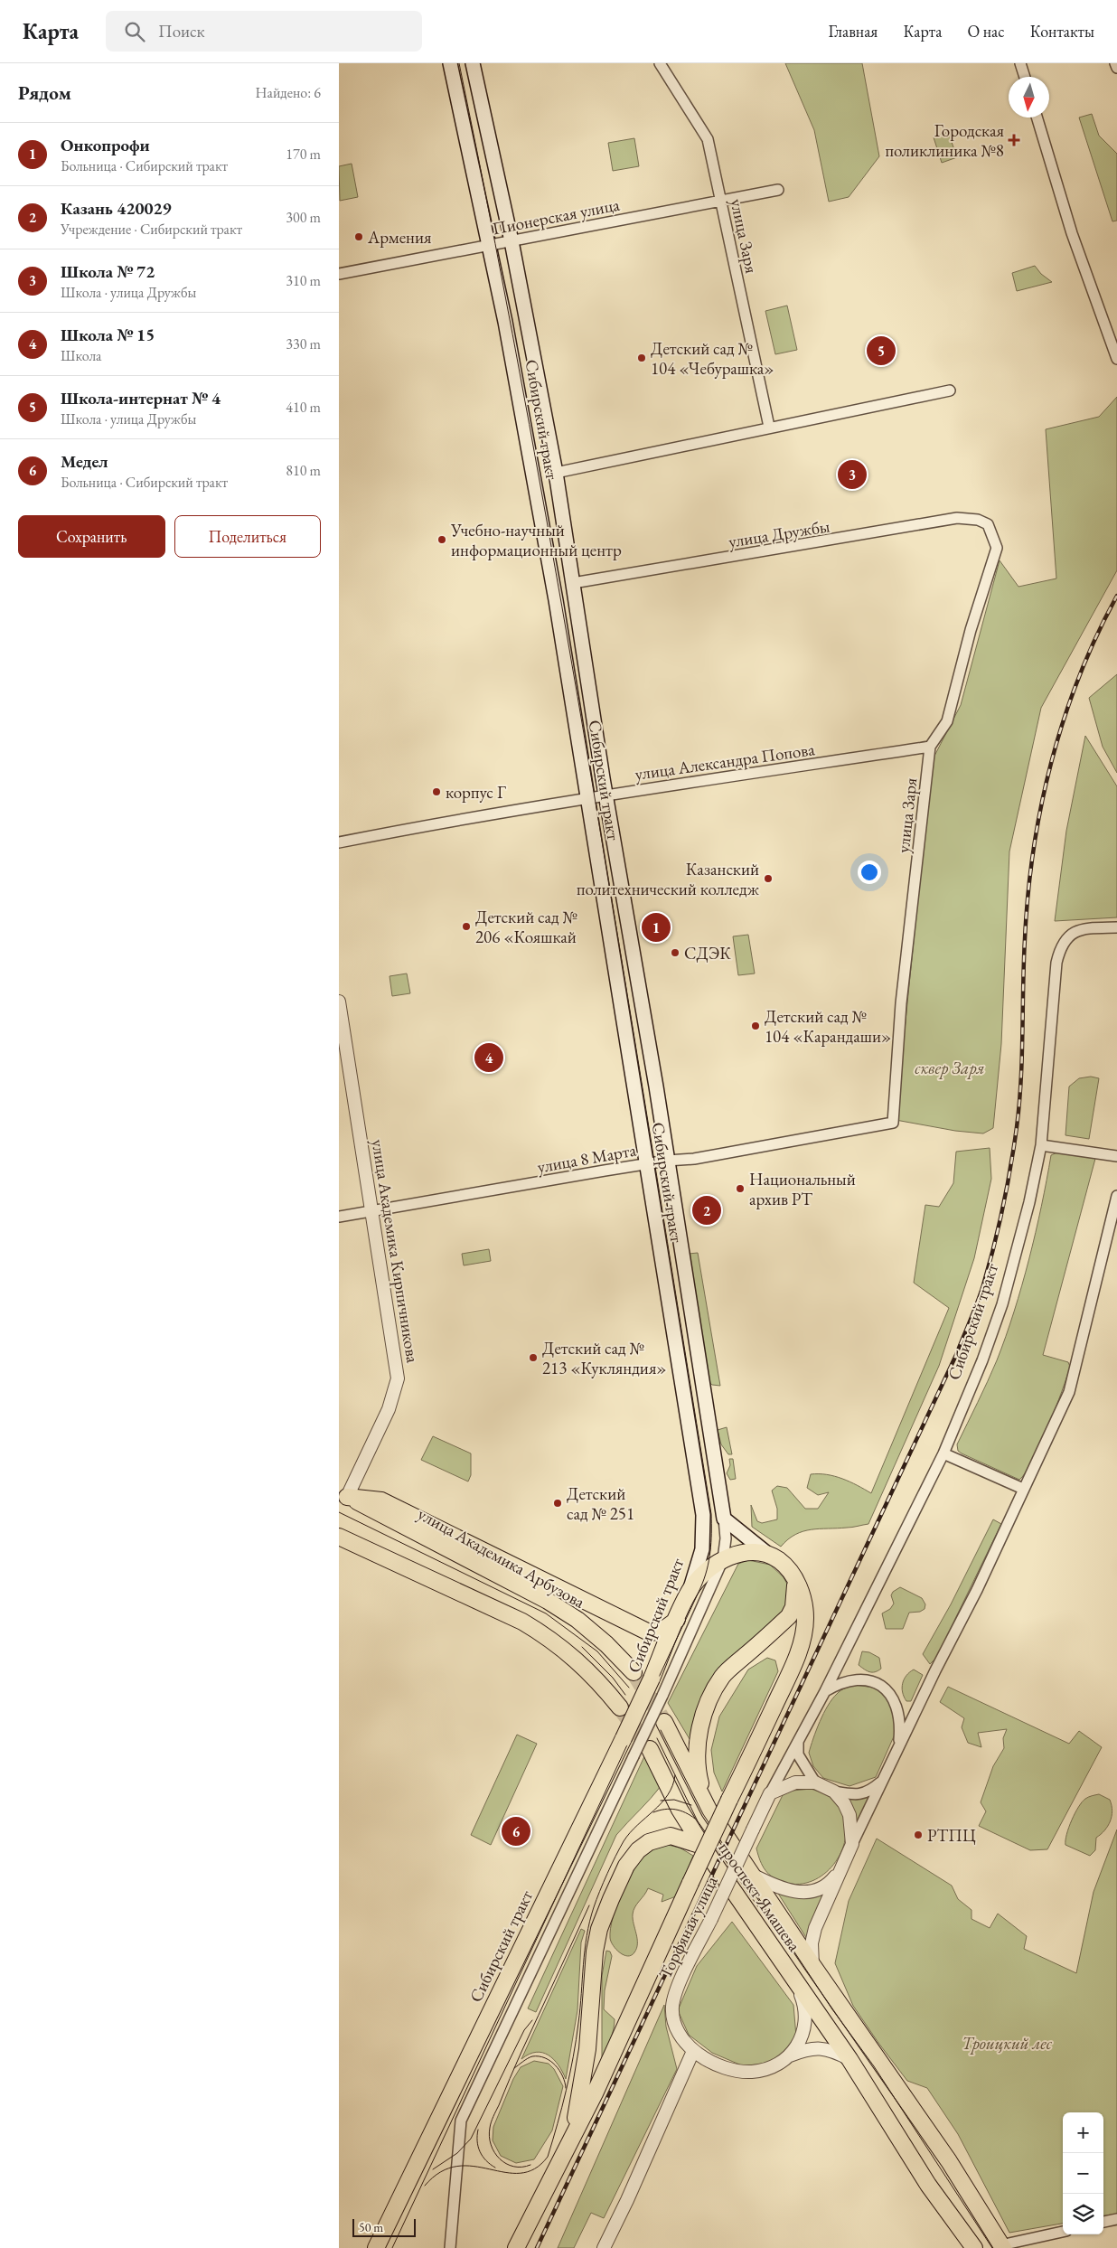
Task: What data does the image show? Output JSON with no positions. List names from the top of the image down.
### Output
{
  "streets": {
    "main road": ["Сибирский тракт", "улица Академика Арбузова", "проспект Ямашева"],
    "street": [
      "Пионерская улица",
      "улица Заря",
      "улица Дружбы",
      "улица Александра Попова",
      "улица 8 Марта",
      "улица Академика Кирпичникова",
      "Торфяная улица"
    ]
  },
  "crossings": [
    ["Пионерская улица", "улица Заря"],
    ["Пионерская улица", "Сибирский тракт"],
    ["улица Заря", "улица Дружбы"],
    ["улица Заря", "улица Александра Попова"],
    ["улица Заря", "улица 8 Марта"],
    ["Сибирский тракт", "улица Дружбы"],
    ["Сибирский тракт", "улица Александра Попова"],
    ["Сибирский тракт", "улица 8 Марта"],
    ["Сибирский тракт", "Торфяная улица"],
    ["улица 8 Марта", "улица Академика Кирпичникова"],
    ["улица Академика Кирпичникова", "улица Академика Арбузова"],
    ["проспект Ямашева", "Торфяная улица"]
  ],
  "parks": ["сквер Заря", "Троицкий лес"],
  "places": {
    "health": ["Городская поликлиника №8"],
    "other": [
      "Армения",
      "Детский сад № 104 «Чебурашка»",
      "Учебно-научный информационный центр",
      "корпус Г",
      "Казанский политехнический колледж",
      "Детский сад № 206 «Кояшкай",
      "СДЭК",
      "Детский сад № 104 «Карандаши»",
      "Национальный архив РТ",
      "Детский сад № 213 «Кукляндия»",
      "Детский сад № 251",
      "РТПЦ"
    ]
  },
  "scale_bar": "50 m",
  "north": "bottom",
  "page": {
    "header": "Карта",
    "search": "Поиск",
    "nav": [
      "Главная",
      "Карта",
      "О нас",
      "Контакты"
    ],
    "heading": ["Рядом", "Найдено: 6"],
    "list": [
      {
        "mark": "1",
        "name": "Онкопрофи",
        "note": "Больница · Сибирский тракт",
        "value": "170 m"
      },
      {
        "mark": "2",
        "name": "Казань 420029",
        "note": "Учреждение · Сибирский тракт",
        "value": "300 m"
      },
      {
        "mark": "3",
        "name": "Школа № 72",
        "note": "Школа · улица Дружбы",
        "value": "310 m"
      },
      {
        "mark": "4",
        "name": "Школа № 15",
        "note": "Школа",
        "value": "330 m"
      },
      {
        "mark": "5",
        "name": "Школа-интернат № 4",
        "note": "Школа · улица Дружбы",
        "value": "410 m"
      },
      {
        "mark": "6",
        "name": "Медел",
        "note": "Больница · Сибирский тракт",
        "value": "810 m"
      }
    ],
    "pins": [
      "5",
      "3",
      "1",
      "4",
      "2",
      "6"
    ],
    "buttons": ["Сохранить", "Поделиться"],
    "map_buttons": ["+", "−"],
    "scale": "50 m"
  }
}
